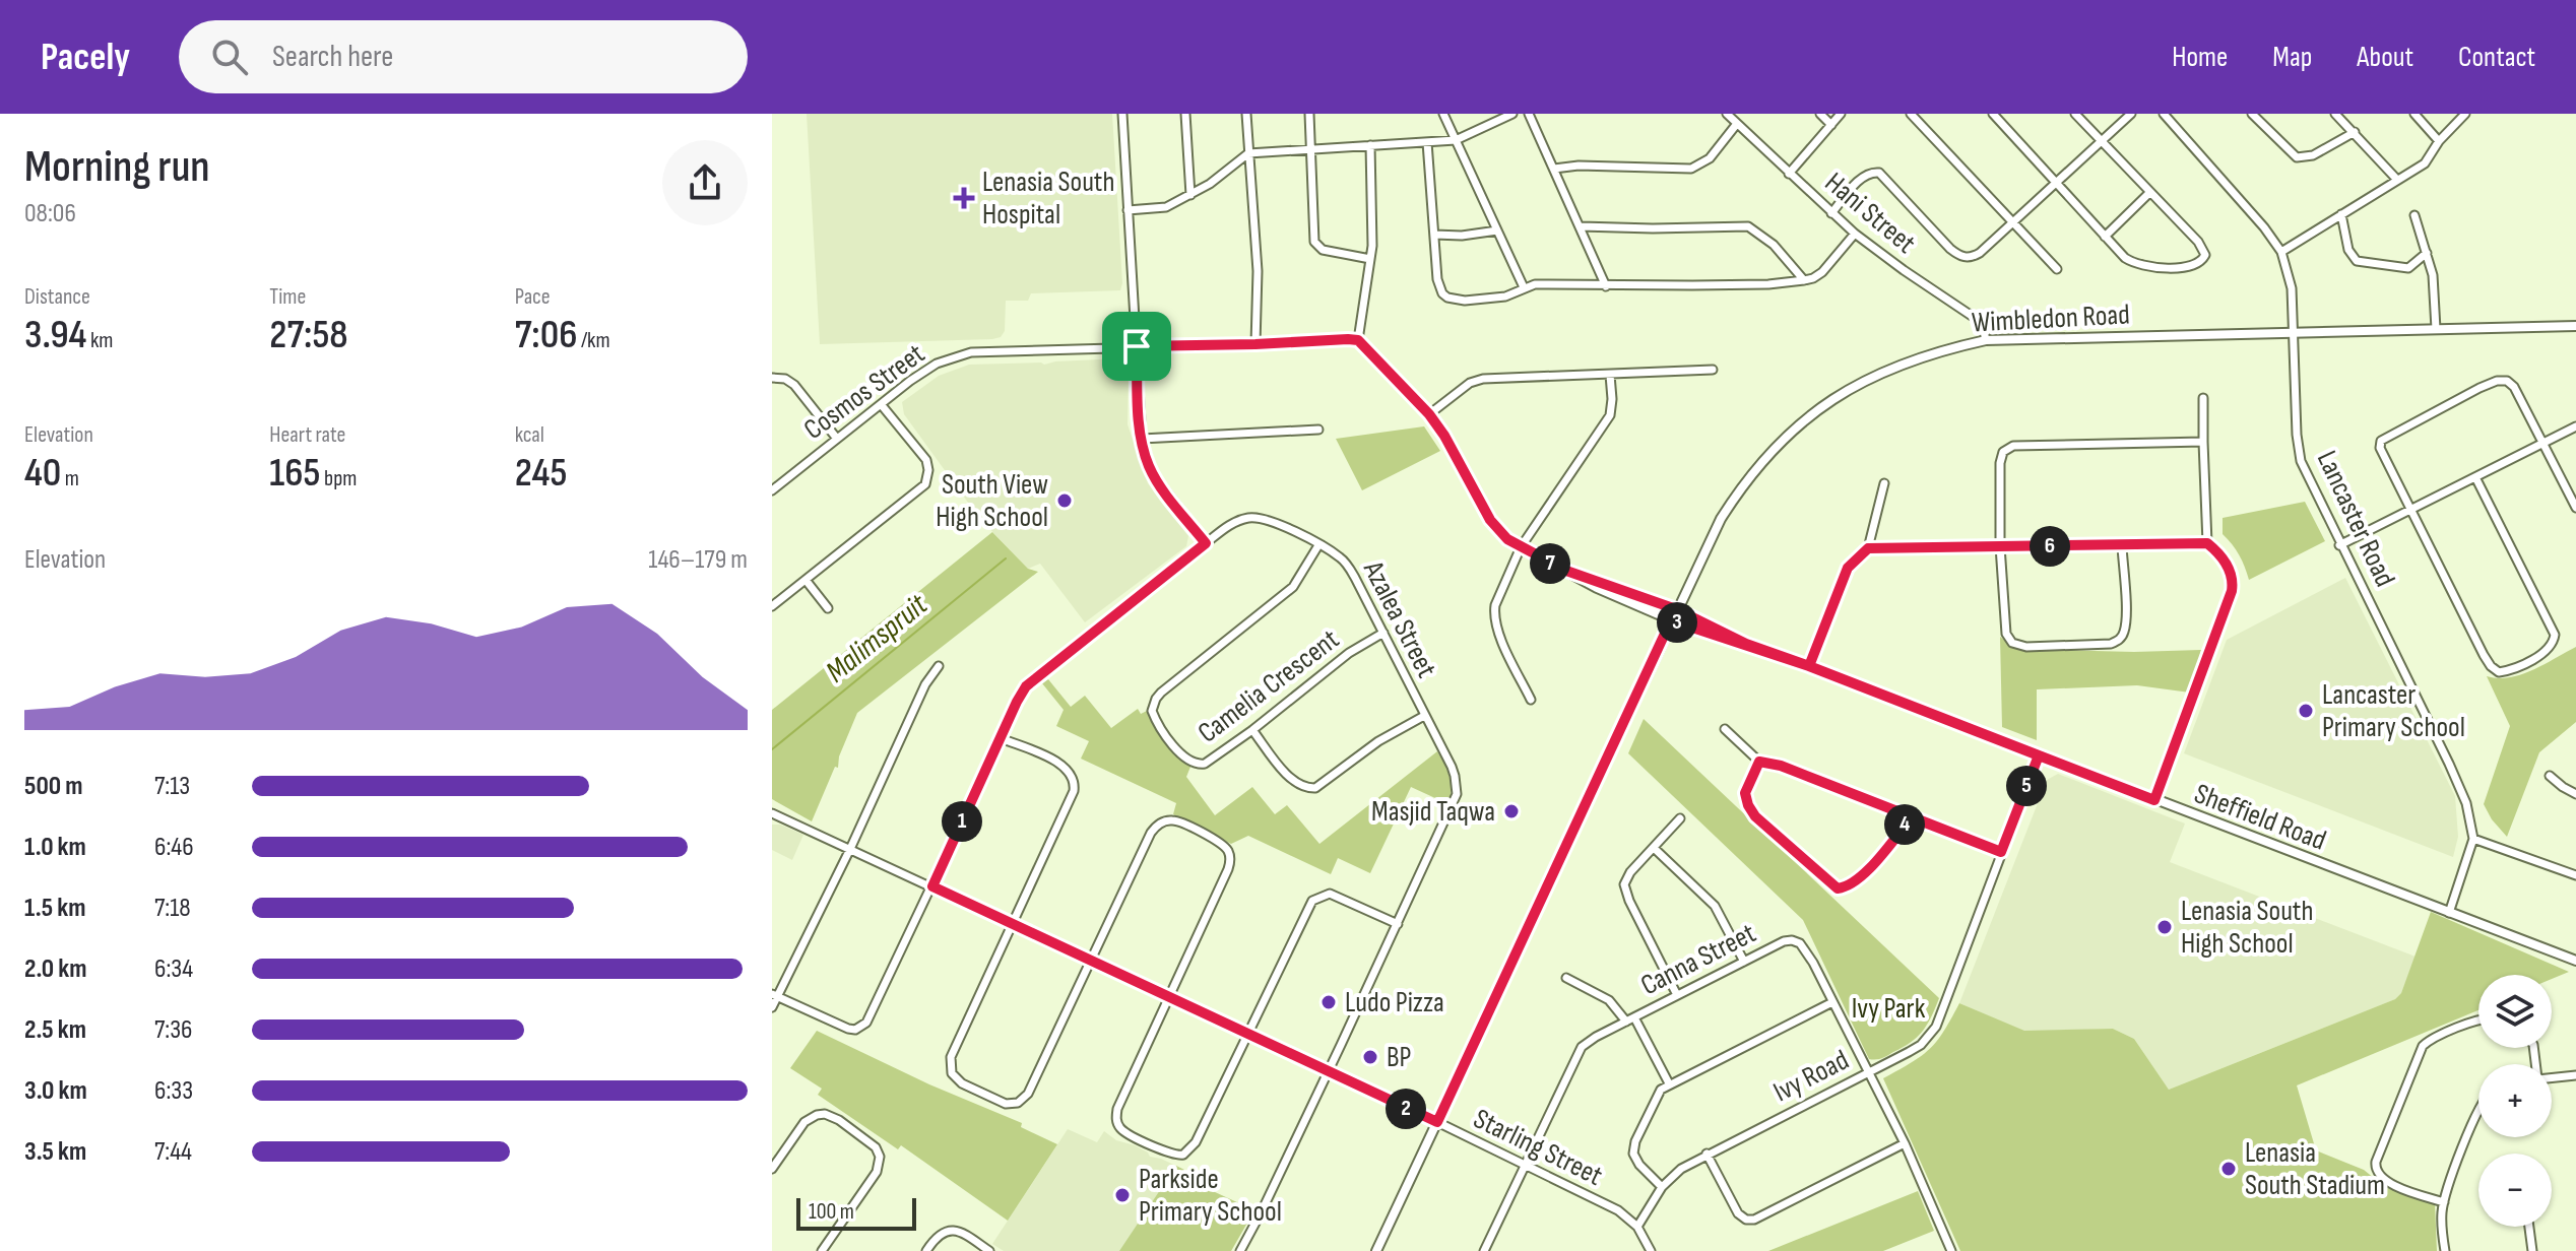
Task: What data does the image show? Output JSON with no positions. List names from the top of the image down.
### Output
{
  "streets": {
    "street": [
      "Hani Street",
      "Wimbledon Road",
      "Cosmos Street",
      "Lancaster Road",
      "Azalea Street",
      "Camelia Crescent",
      "Sheffield Road",
      "Canna Street",
      "Ivy Road",
      "Starling Street"
    ]
  },
  "crossings": [
    ["Hani Street", "Wimbledon Road"],
    ["Wimbledon Road", "Lancaster Road"],
    ["Wimbledon Road", "Sheffield Road"],
    ["Wimbledon Road", "Starling Street"],
    ["Azalea Street", "Camelia Crescent"],
    ["Azalea Street", "Starling Street"],
    ["Sheffield Road", "Ivy Road"],
    ["Canna Street", "Ivy Road"],
    ["Canna Street", "Starling Street"],
    ["Ivy Road", "Starling Street"]
  ],
  "water": ["Malimspruit"],
  "parks": ["Ivy Park"],
  "places": {
    "health": ["Lenasia South Hospital"],
    "other": [
      "South View High School",
      "Lancaster Primary School",
      "Masjid Taqwa",
      "Lenasia South High School",
      "Ludo Pizza",
      "BP",
      "Lenasia South Stadium",
      "Parkside Primary School"
    ]
  },
  "scale_bar": "100 m",
  "page": {
    "header": "Pacely",
    "search": "Search here",
    "nav": [
      "Home",
      "Map",
      "About",
      "Contact"
    ],
    "heading": ["Morning run", "08:06"],
    "stats": [
      ["Distance", "3.94 km"],
      ["Time", "27:58"],
      ["Pace", "7:06 /km"],
      ["Elevation", "40 m"],
      ["Heart rate", "165 bpm"],
      ["kcal", "245"]
    ],
    "pins": [
      "6",
      "7",
      "3",
      "5",
      "1",
      "4",
      "2"
    ],
    "chart": ["Elevation", "146–179 m"],
    "list": [
      {
        "name": "500 m",
        "note": "7:13"
      },
      {
        "name": "1.0 km",
        "note": "6:46"
      },
      {
        "name": "1.5 km",
        "note": "7:18"
      },
      {
        "name": "2.0 km",
        "note": "6:34"
      },
      {
        "name": "2.5 km",
        "note": "7:36"
      },
      {
        "name": "3.0 km",
        "note": "6:33"
      },
      {
        "name": "3.5 km",
        "note": "7:44"
      }
    ],
    "map_buttons": ["+", "−"],
    "scale": "100 m"
  }
}
